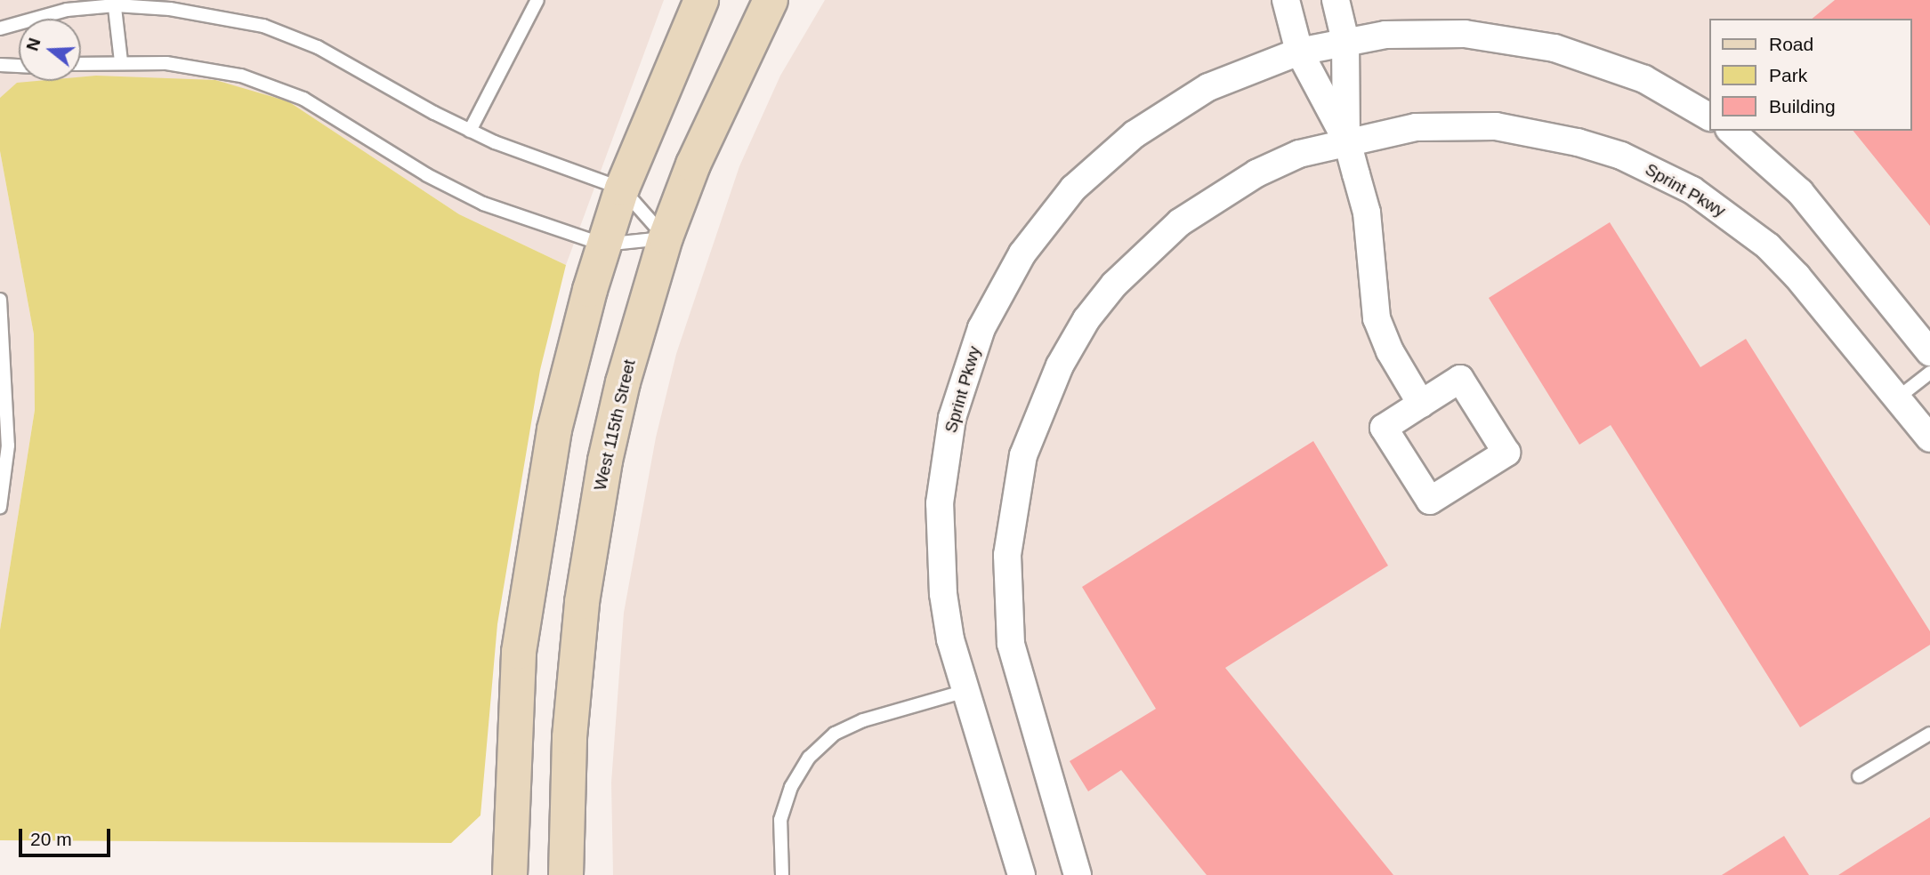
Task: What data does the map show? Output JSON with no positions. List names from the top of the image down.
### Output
{
  "streets": {
    "street": ["Sprint Pkwy", "West 115th Street"]
  },
  "legend": ["Road", "Park", "Building"],
  "scale_bar": "20 m",
  "north": "left"
}
